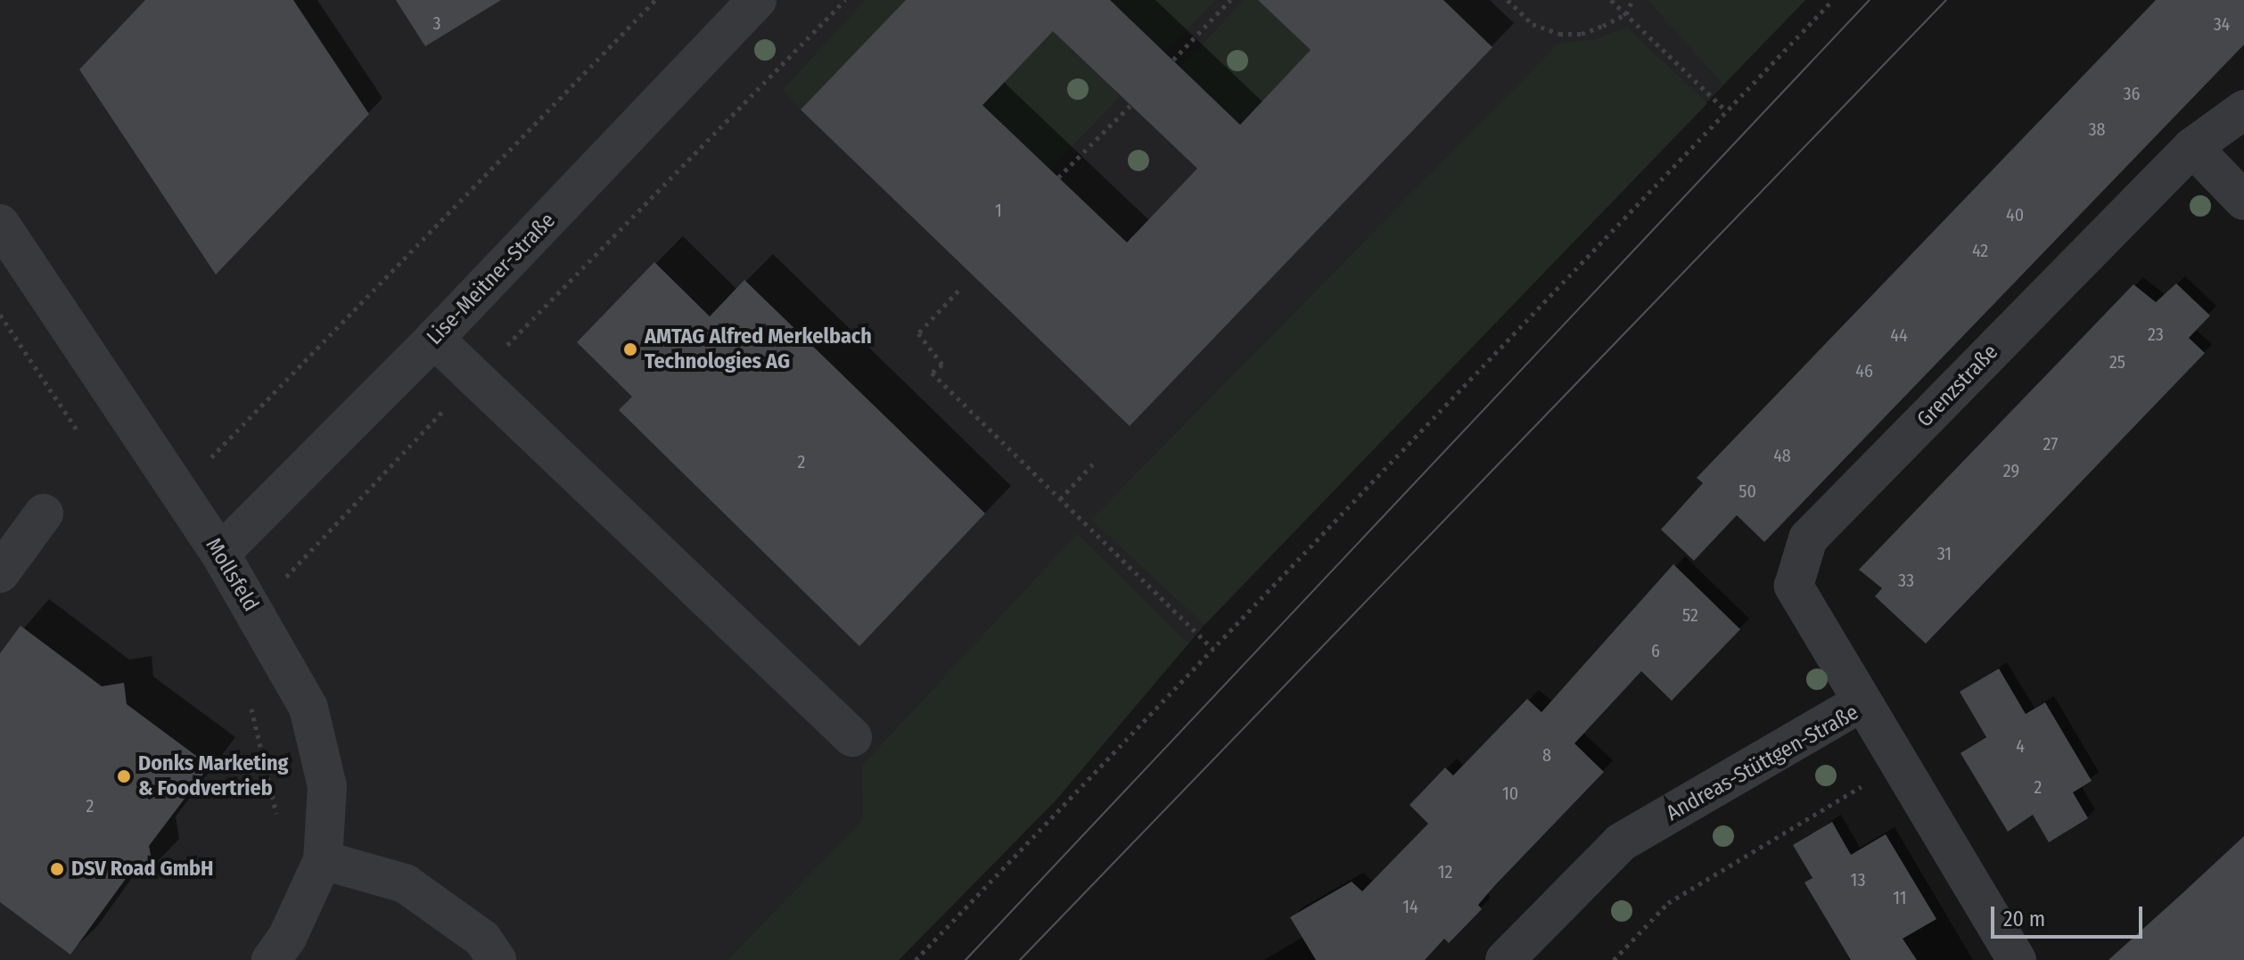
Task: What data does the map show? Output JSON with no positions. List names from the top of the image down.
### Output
{
  "streets": {
    "street": [
      "Lise-Meitner-Straße",
      "Grenzstraße",
      "Mollsfeld",
      "Andreas-Stüttgen-Straße"
    ]
  },
  "crossings": [
    ["Lise-Meitner-Straße", "Mollsfeld"],
    ["Grenzstraße", "Andreas-Stüttgen-Straße"]
  ],
  "places": ["AMTAG Alfred Merkelbach Technologies AG", "Donks Marketing & Foodvertrieb", "DSV Road GmbH"],
  "house_numbers": [
    "3",
    "34",
    "36",
    "38",
    "1",
    "40",
    "42",
    "23",
    "44",
    "25",
    "46",
    "27",
    "48",
    "2",
    "29",
    "50",
    "31",
    "33",
    "52",
    "6",
    "4",
    "8",
    "2",
    "10",
    "2",
    "12",
    "13",
    "11",
    "14"
  ],
  "scale_bar": "20 m"
}
